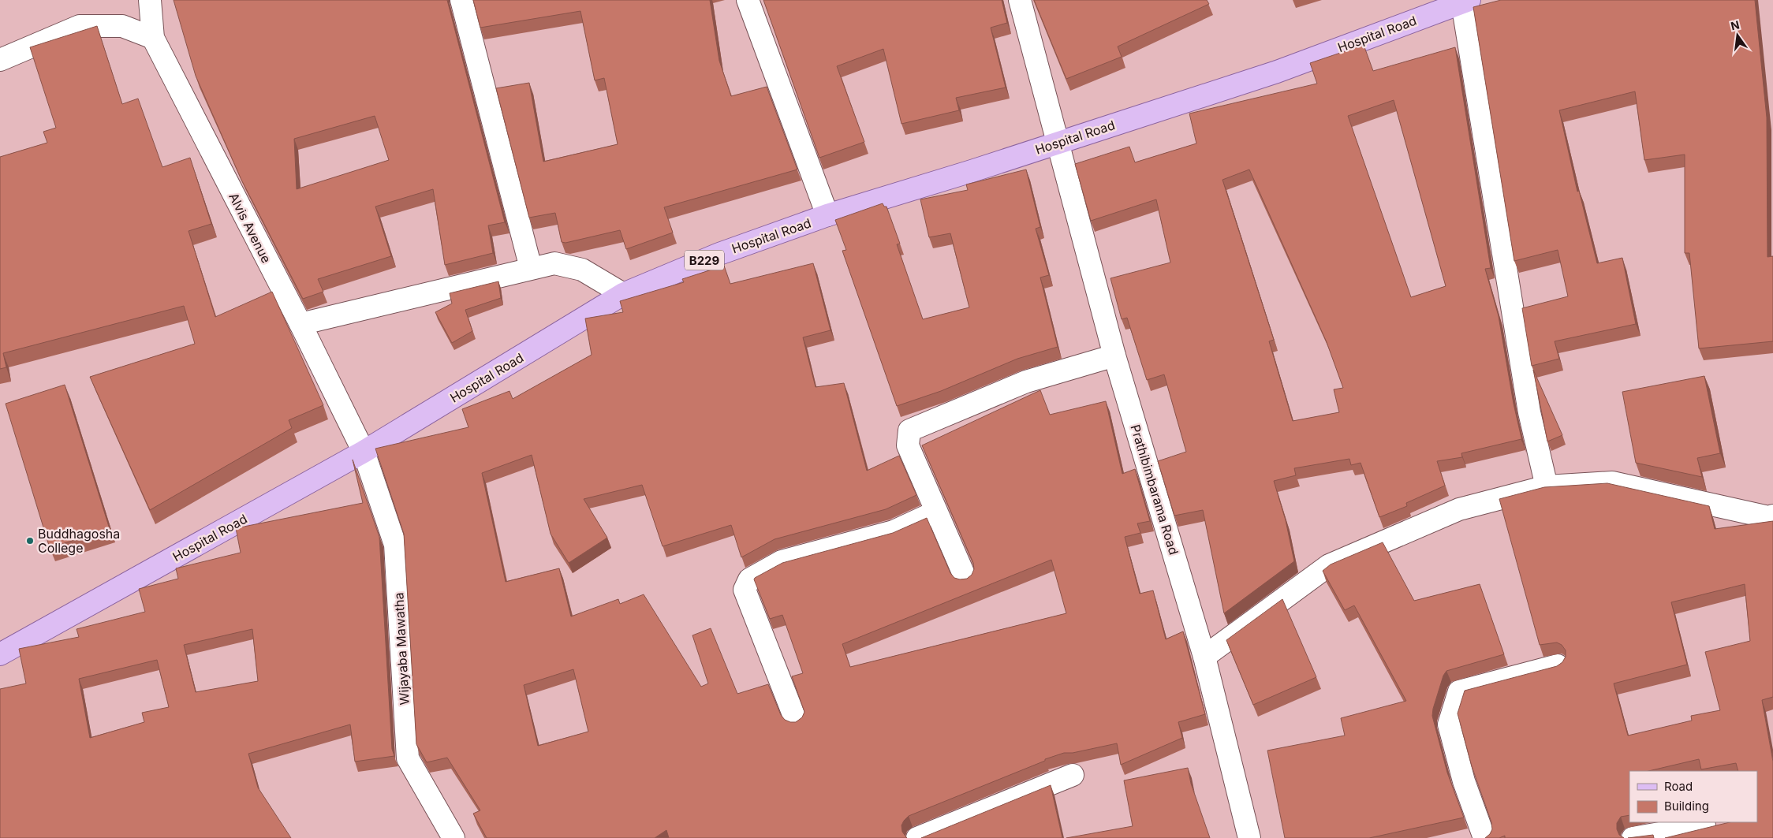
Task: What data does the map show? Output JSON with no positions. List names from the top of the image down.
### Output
{
  "streets": {
    "main road": ["Hospital Road", "B229"],
    "street": ["Alvis Avenue", "Prathibimbarama Road", "Wijayaba Mawatha"]
  },
  "crossings": [
    ["Hospital Road", "Alvis Avenue"],
    ["Hospital Road", "Prathibimbarama Road"],
    ["Hospital Road", "Wijayaba Mawatha"],
    ["Alvis Avenue", "Wijayaba Mawatha"]
  ],
  "places": ["Buddhagosha College"],
  "legend": ["Road", "Building"],
  "north": "top"
}
